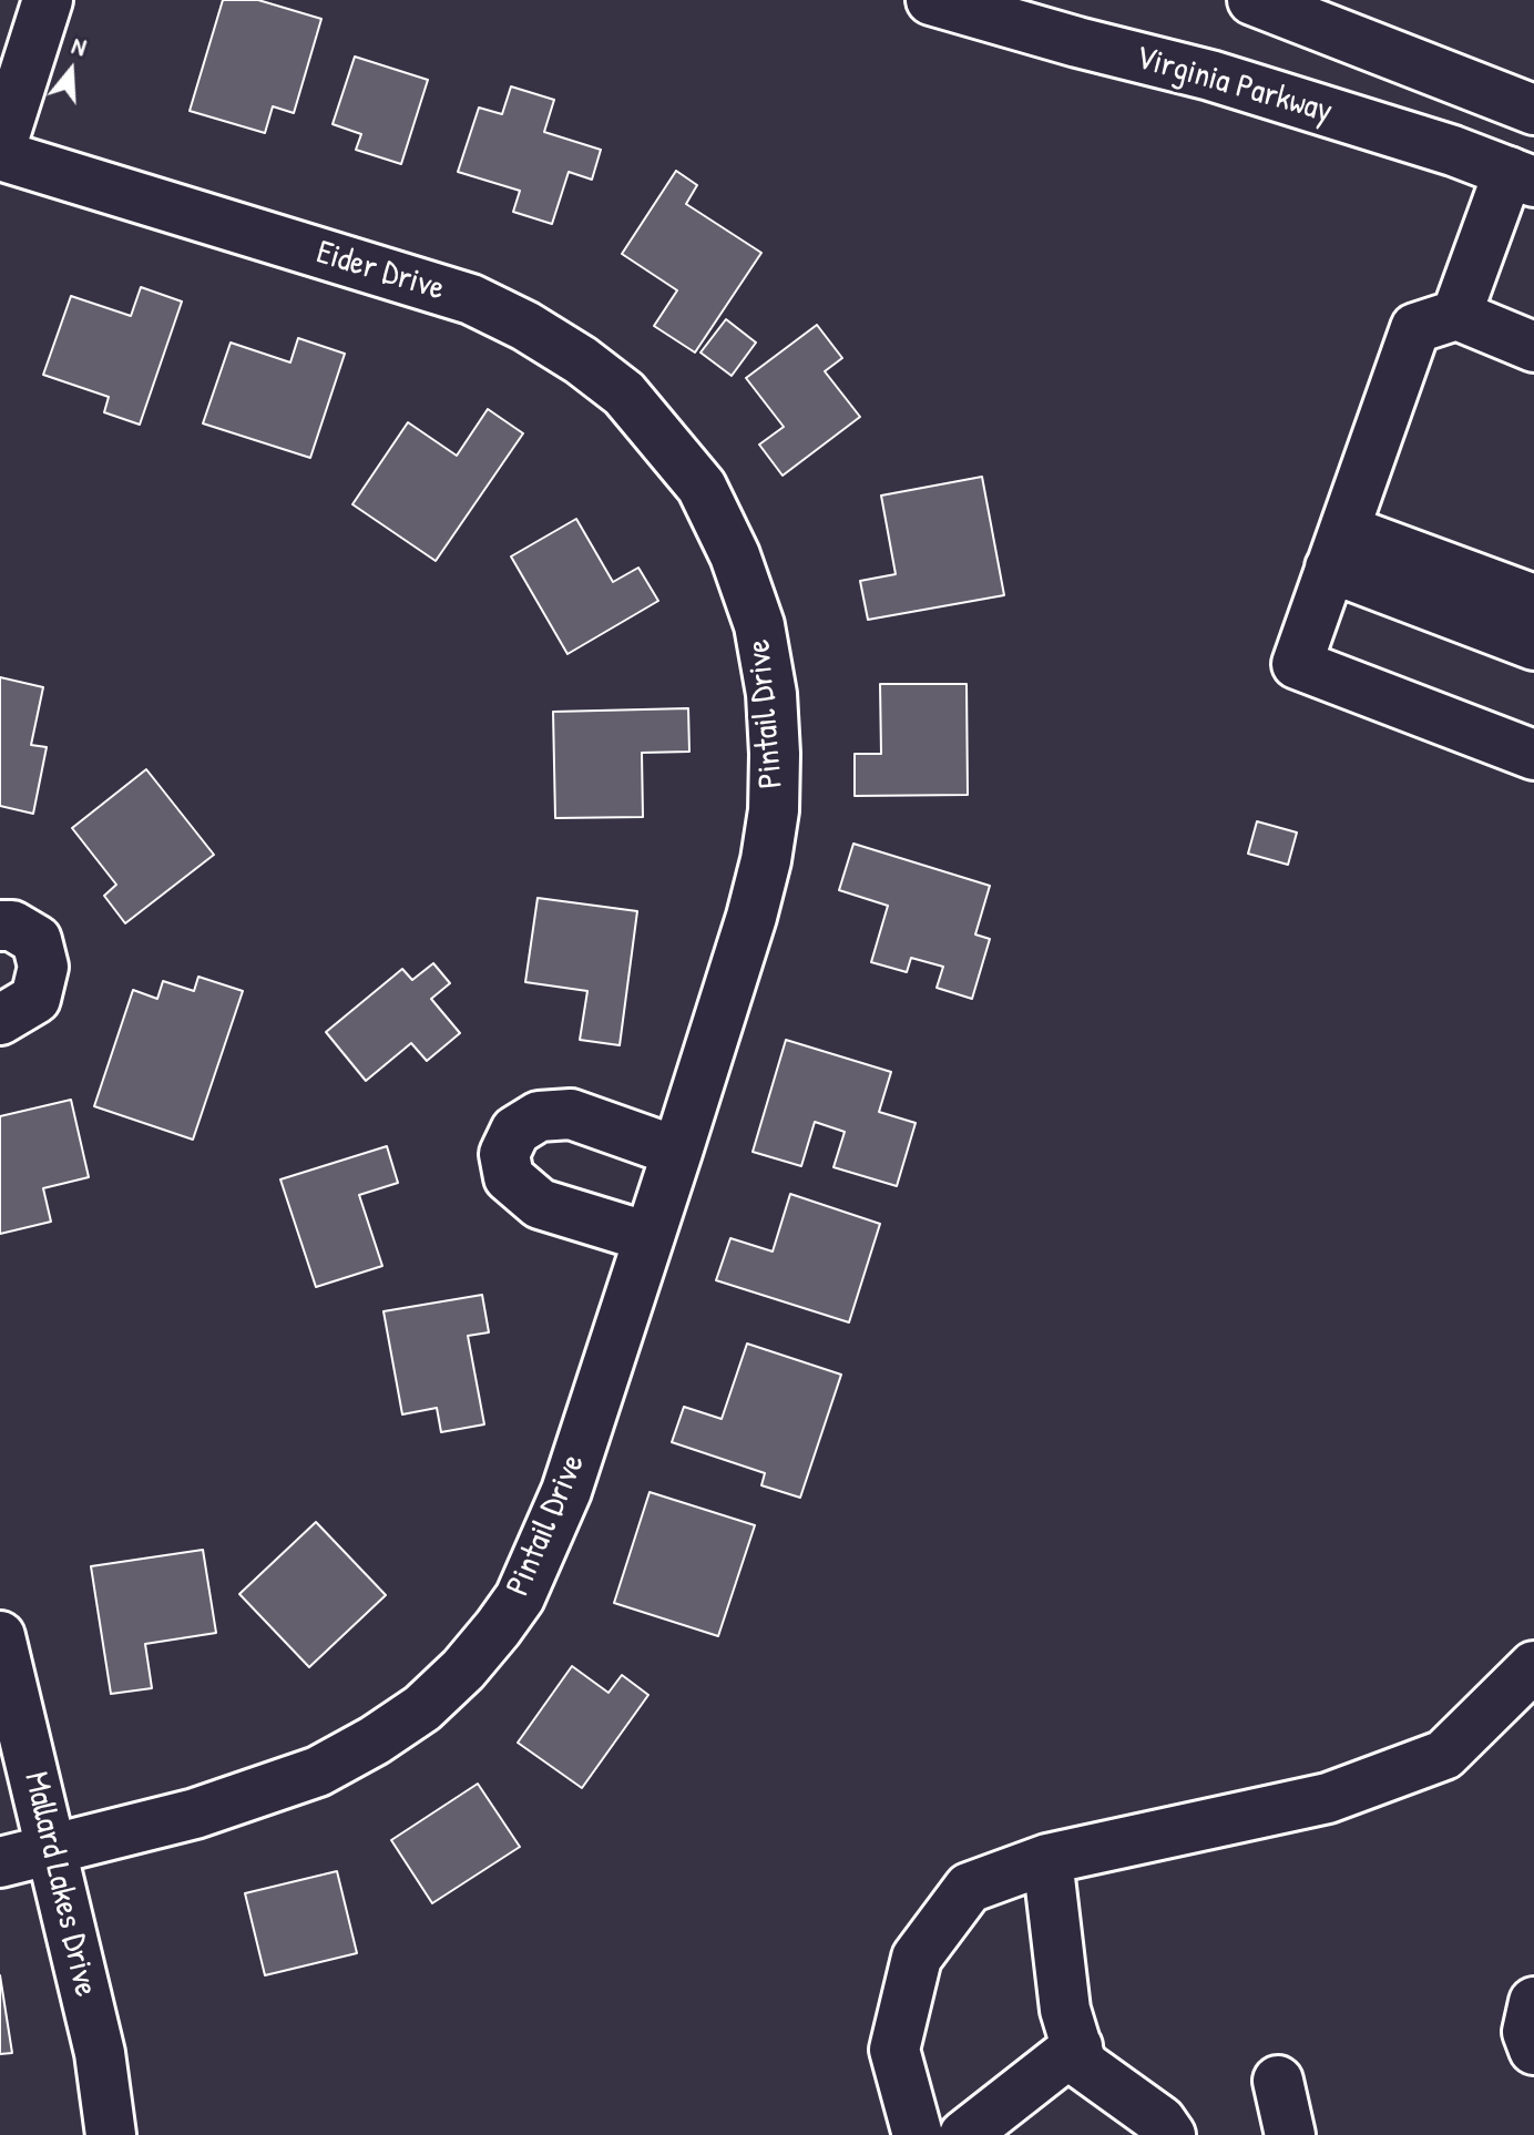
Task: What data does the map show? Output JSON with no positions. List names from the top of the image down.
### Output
{
  "streets": {
    "street": [
      "Virginia Parkway",
      "Eider Drive",
      "Pintail Drive",
      "Mallard Lakes Drive"
    ]
  },
  "crossings": [
    ["Eider Drive", "Pintail Drive"],
    ["Pintail Drive", "Mallard Lakes Drive"]
  ],
  "north": "top"
}
